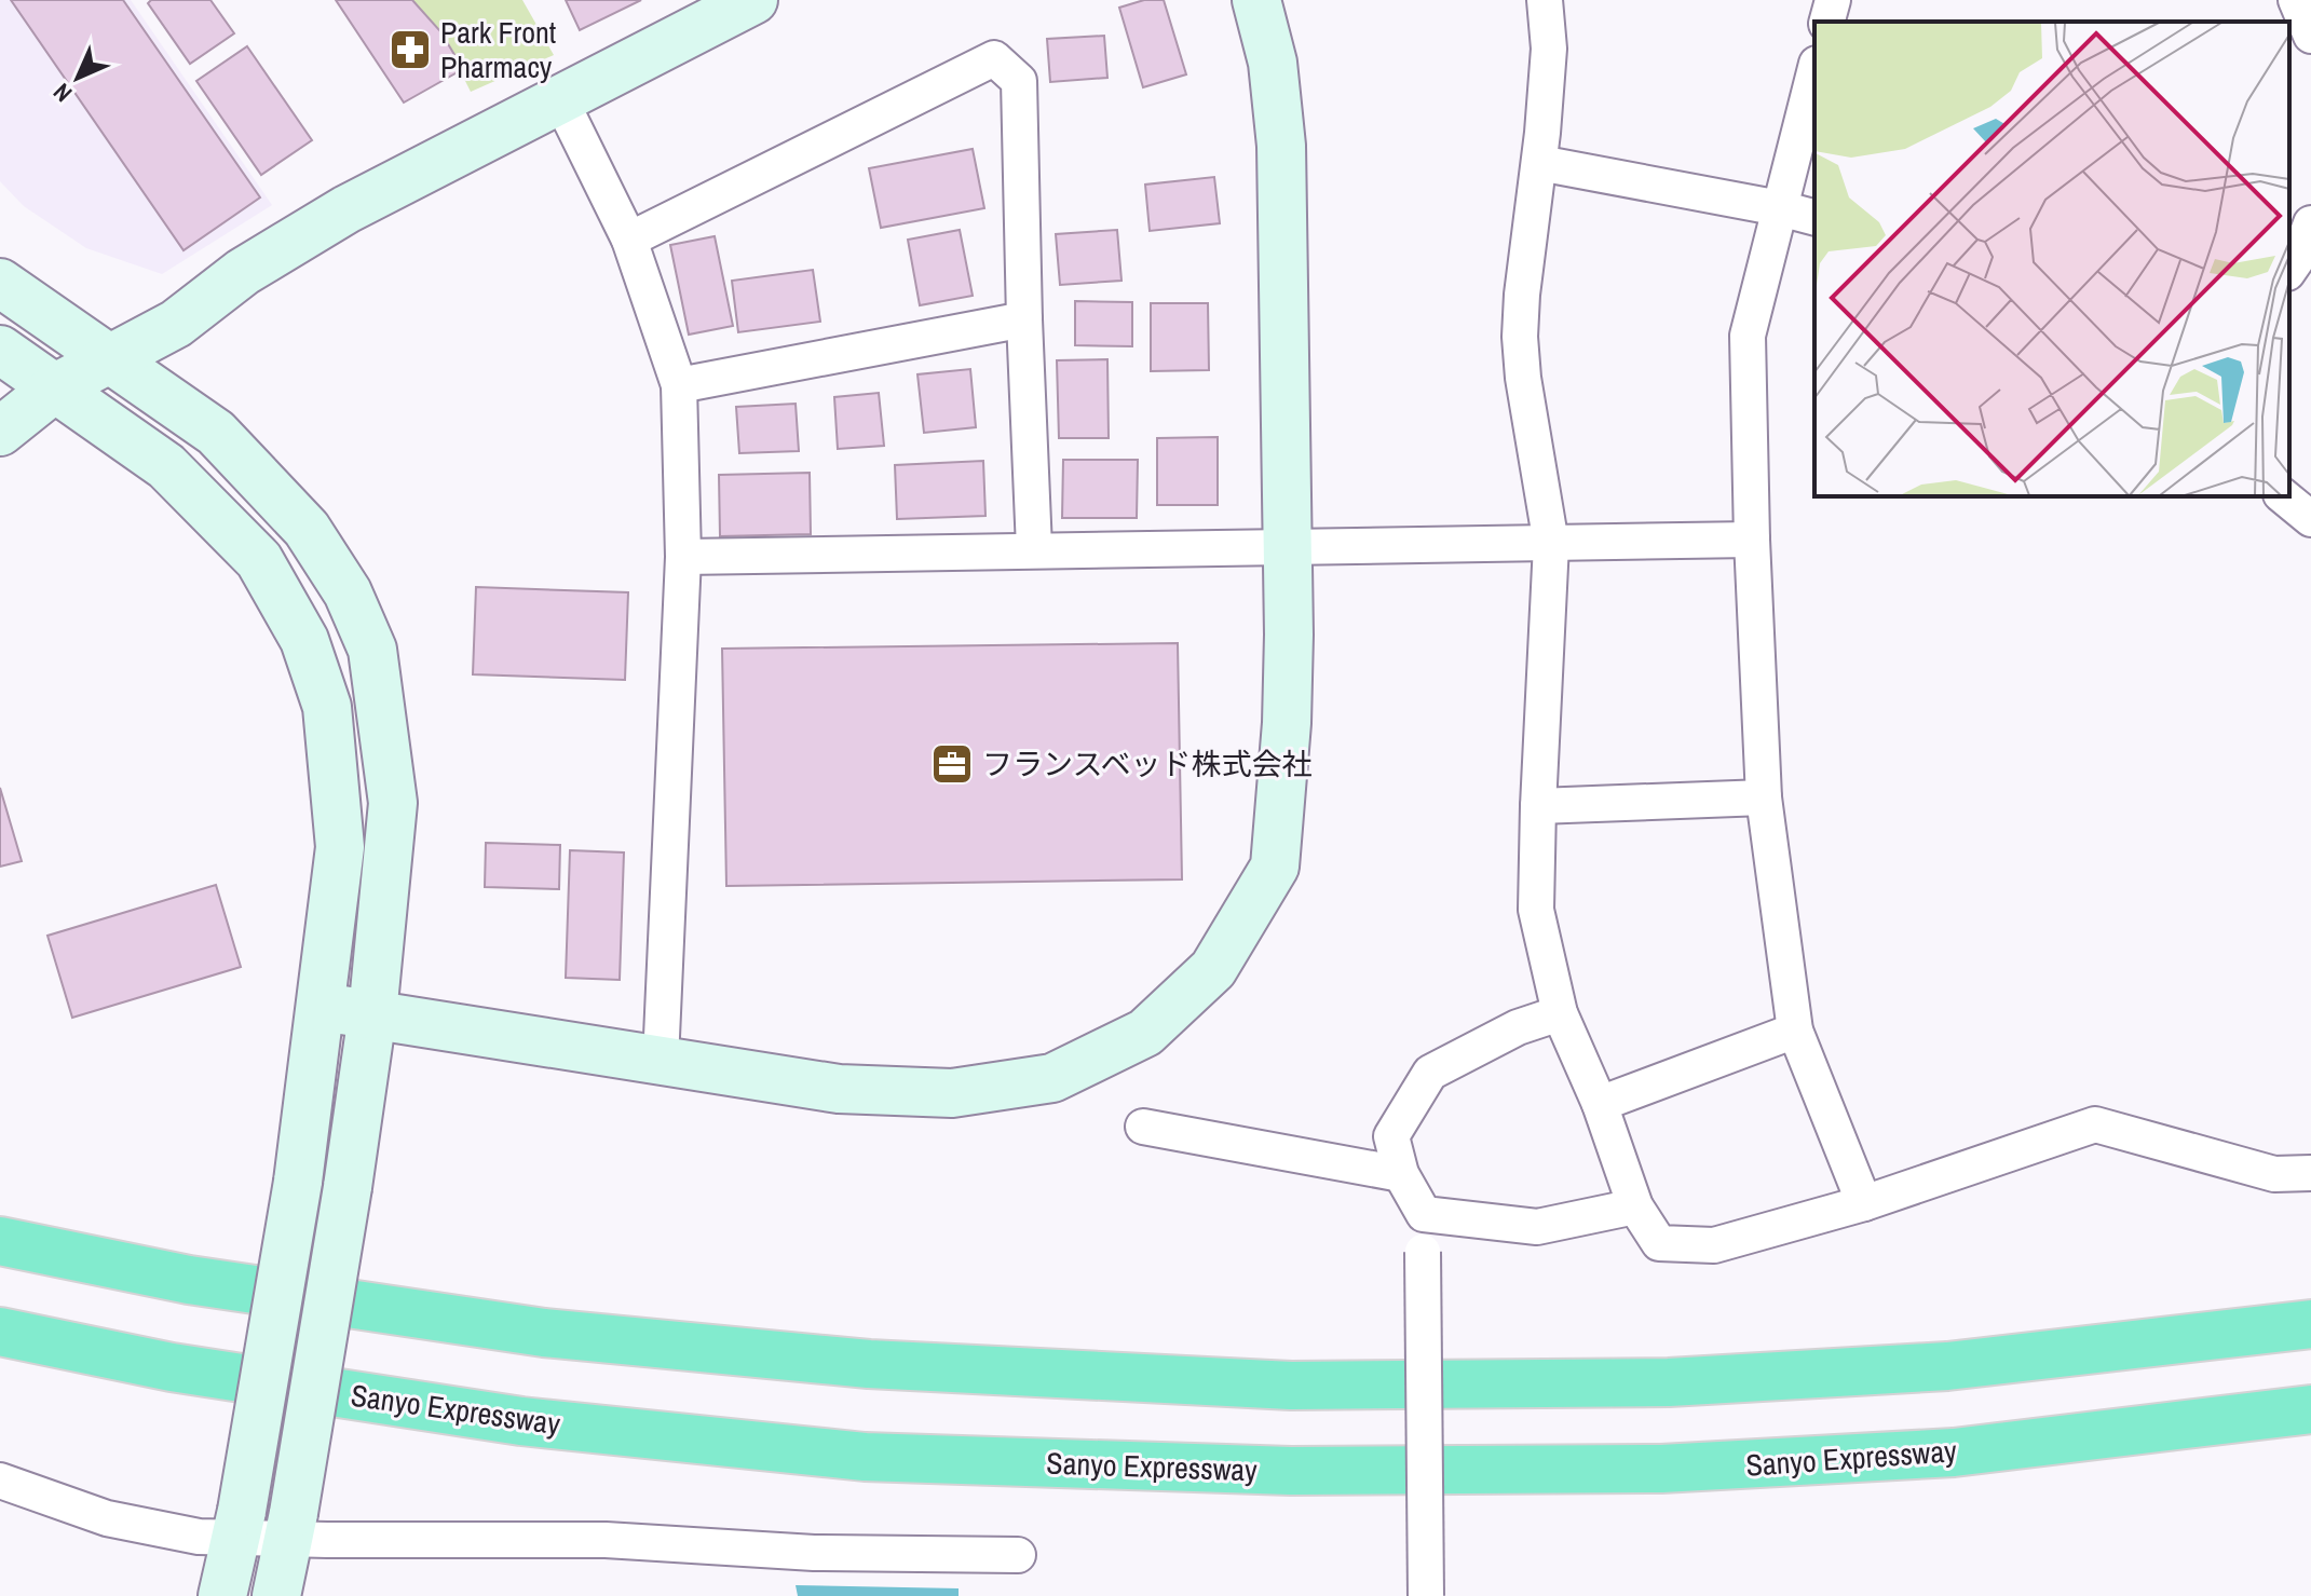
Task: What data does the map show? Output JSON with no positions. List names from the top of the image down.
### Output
{
  "streets": {
    "highway": ["Sanyo Expressway"]
  },
  "places": {
    "pharmacy": ["Park Front Pharmacy"],
    "office": ["フランスベッド株式会社"]
  },
  "north": "bottom left"
}
